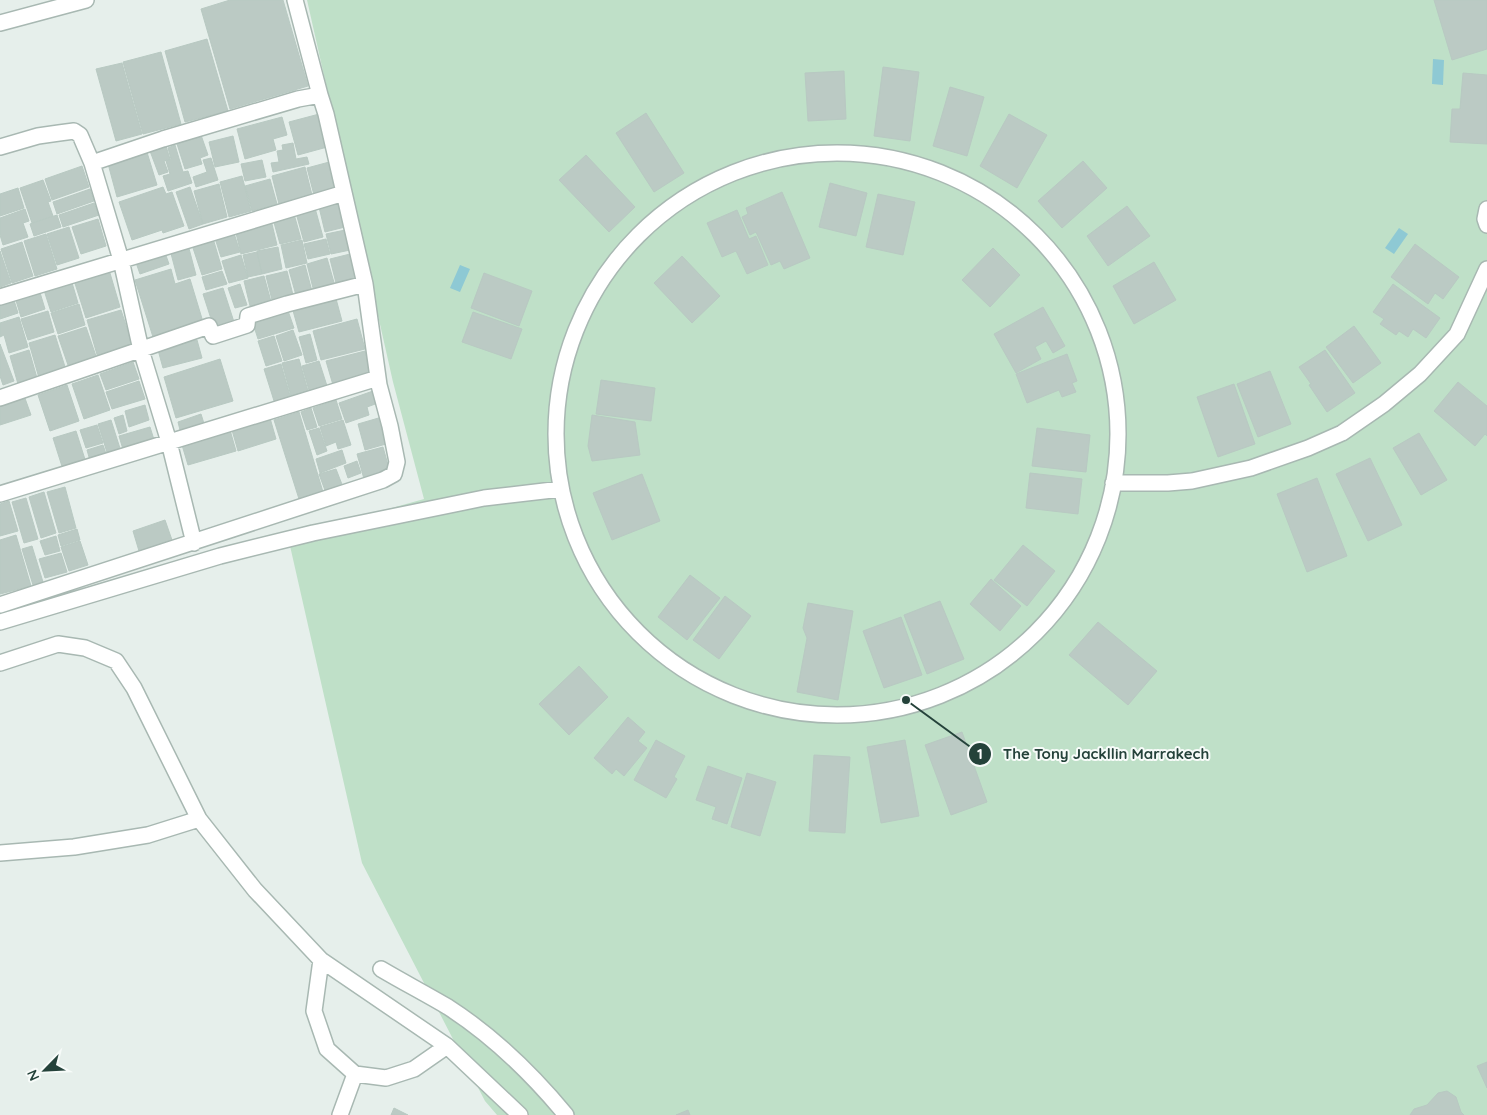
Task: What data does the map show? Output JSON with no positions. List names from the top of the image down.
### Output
{
  "places": ["The Tony Jackllin Marrakech"],
  "north": "bottom left"
}
